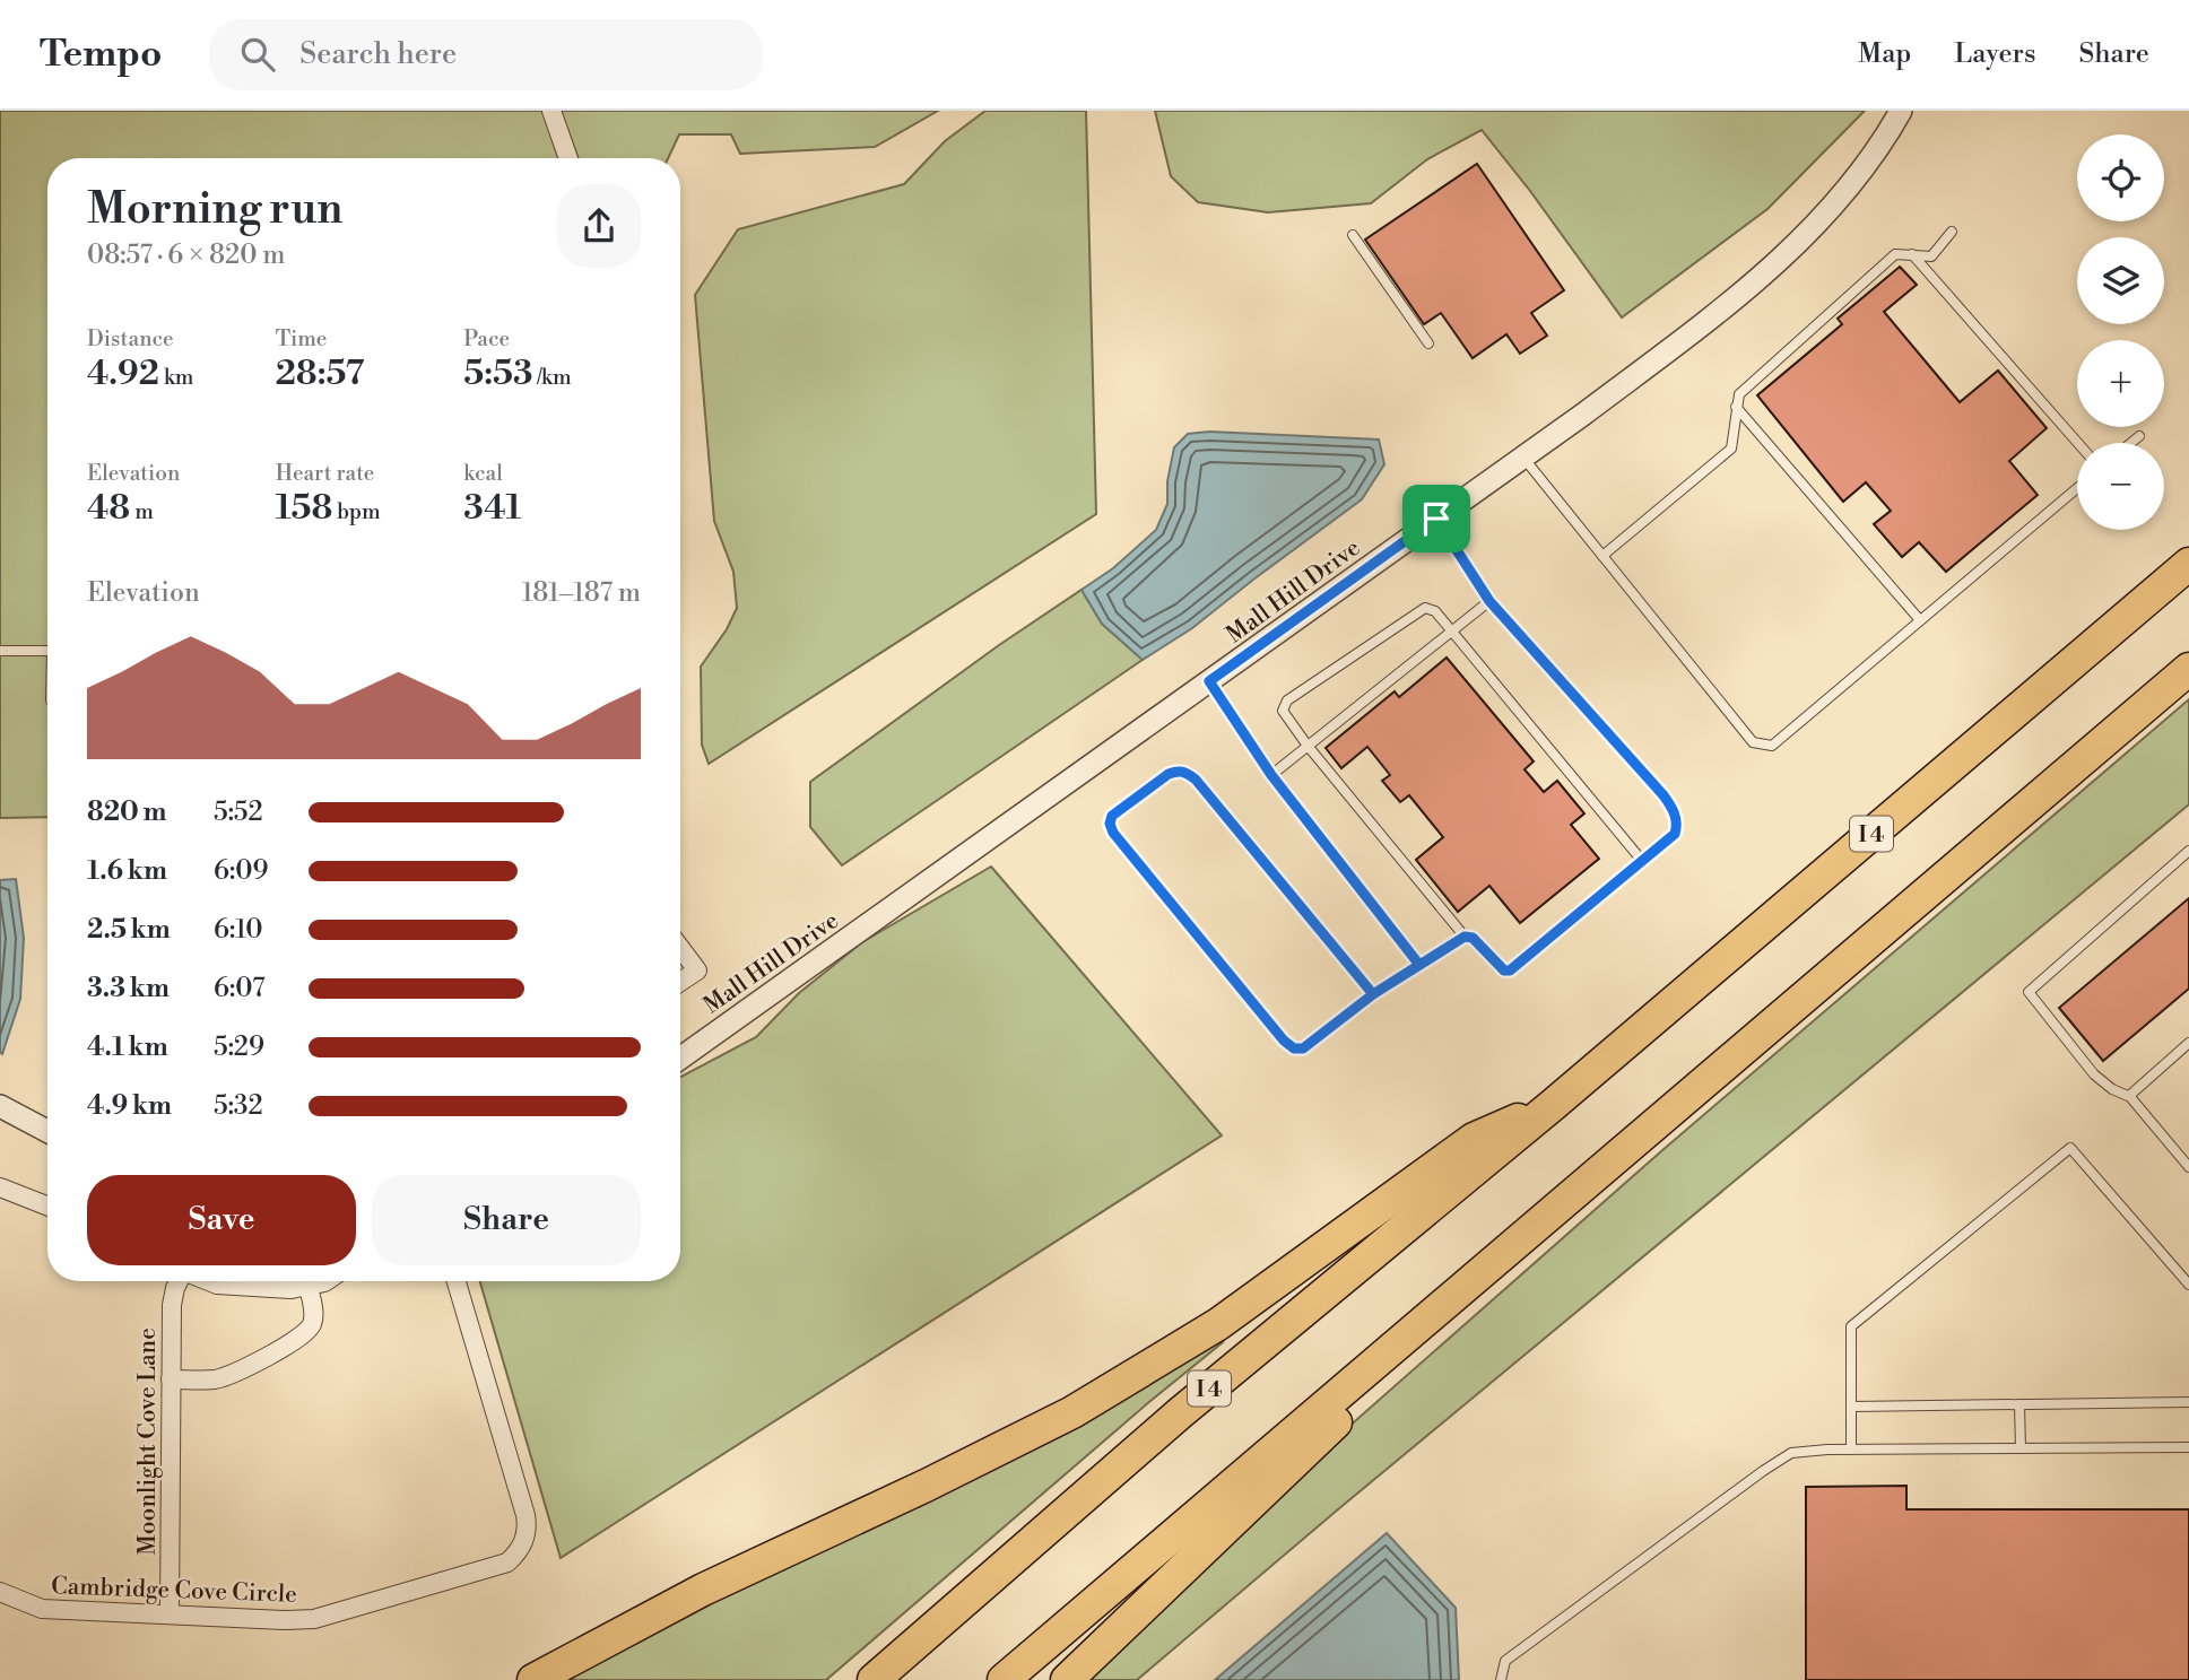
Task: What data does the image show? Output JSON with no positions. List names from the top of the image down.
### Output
{
  "streets": {
    "highway": ["I 4"],
    "street": ["Mall Hill Drive", "Moonlight Cove Lane", "Cambridge Cove Circle"]
  },
  "crossings": [
    ["Moonlight Cove Lane", "Cambridge Cove Circle"]
  ],
  "page": {
    "header": "Tempo",
    "search": "Search here",
    "nav": ["Map", "Layers", "Share"],
    "map_buttons": ["+", "−"],
    "heading": ["Morning run", "08:57 · 6 × 820 m"],
    "stats": [
      ["Distance", "4.92 km"],
      ["Time", "28:57"],
      ["Pace", "5:53 /km"],
      ["Elevation", "48 m"],
      ["Heart rate", "158 bpm"],
      ["kcal", "341"]
    ],
    "chart": ["Elevation", "181–187 m"],
    "list": [
      {
        "name": "820 m",
        "note": "5:52"
      },
      {
        "name": "1.6 km",
        "note": "6:09"
      },
      {
        "name": "2.5 km",
        "note": "6:10"
      },
      {
        "name": "3.3 km",
        "note": "6:07"
      },
      {
        "name": "4.1 km",
        "note": "5:29"
      },
      {
        "name": "4.9 km",
        "note": "5:32"
      }
    ],
    "buttons": ["Save", "Share"]
  }
}
